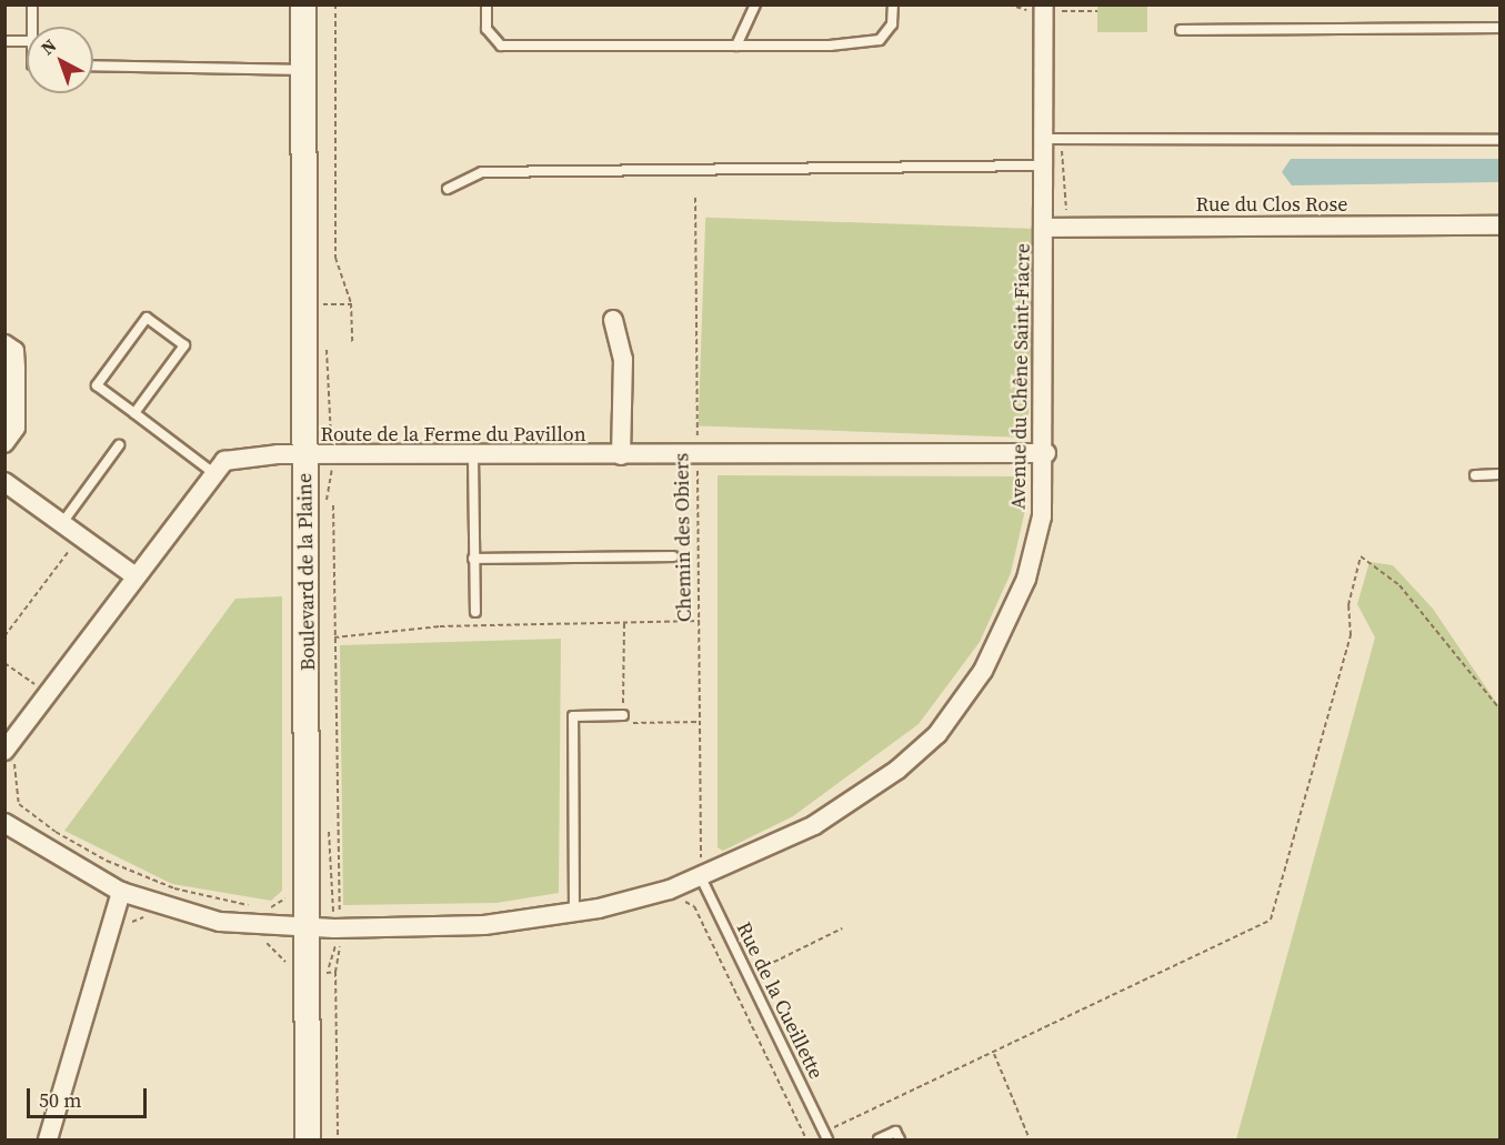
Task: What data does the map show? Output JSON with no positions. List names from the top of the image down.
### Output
{
  "streets": {
    "main road": ["Boulevard de la Plaine"],
    "street": ["Rue du Clos Rose", "Avenue du Chêne Saint-Fiacre", "Route de la Ferme du Pavillon"],
    "lane": ["Rue de la Cueillette"],
    "path": ["Chemin des Obiers"]
  },
  "crossings": [
    ["Rue du Clos Rose", "Avenue du Chêne Saint-Fiacre"],
    ["Avenue du Chêne Saint-Fiacre", "Route de la Ferme du Pavillon"],
    ["Avenue du Chêne Saint-Fiacre", "Chemin des Obiers"],
    ["Avenue du Chêne Saint-Fiacre", "Boulevard de la Plaine"],
    ["Avenue du Chêne Saint-Fiacre", "Rue de la Cueillette"],
    ["Route de la Ferme du Pavillon", "Chemin des Obiers"],
    ["Route de la Ferme du Pavillon", "Boulevard de la Plaine"],
    ["Chemin des Obiers", "Rue de la Cueillette"]
  ],
  "scale_bar": "50 m",
  "north": "top left"
}
